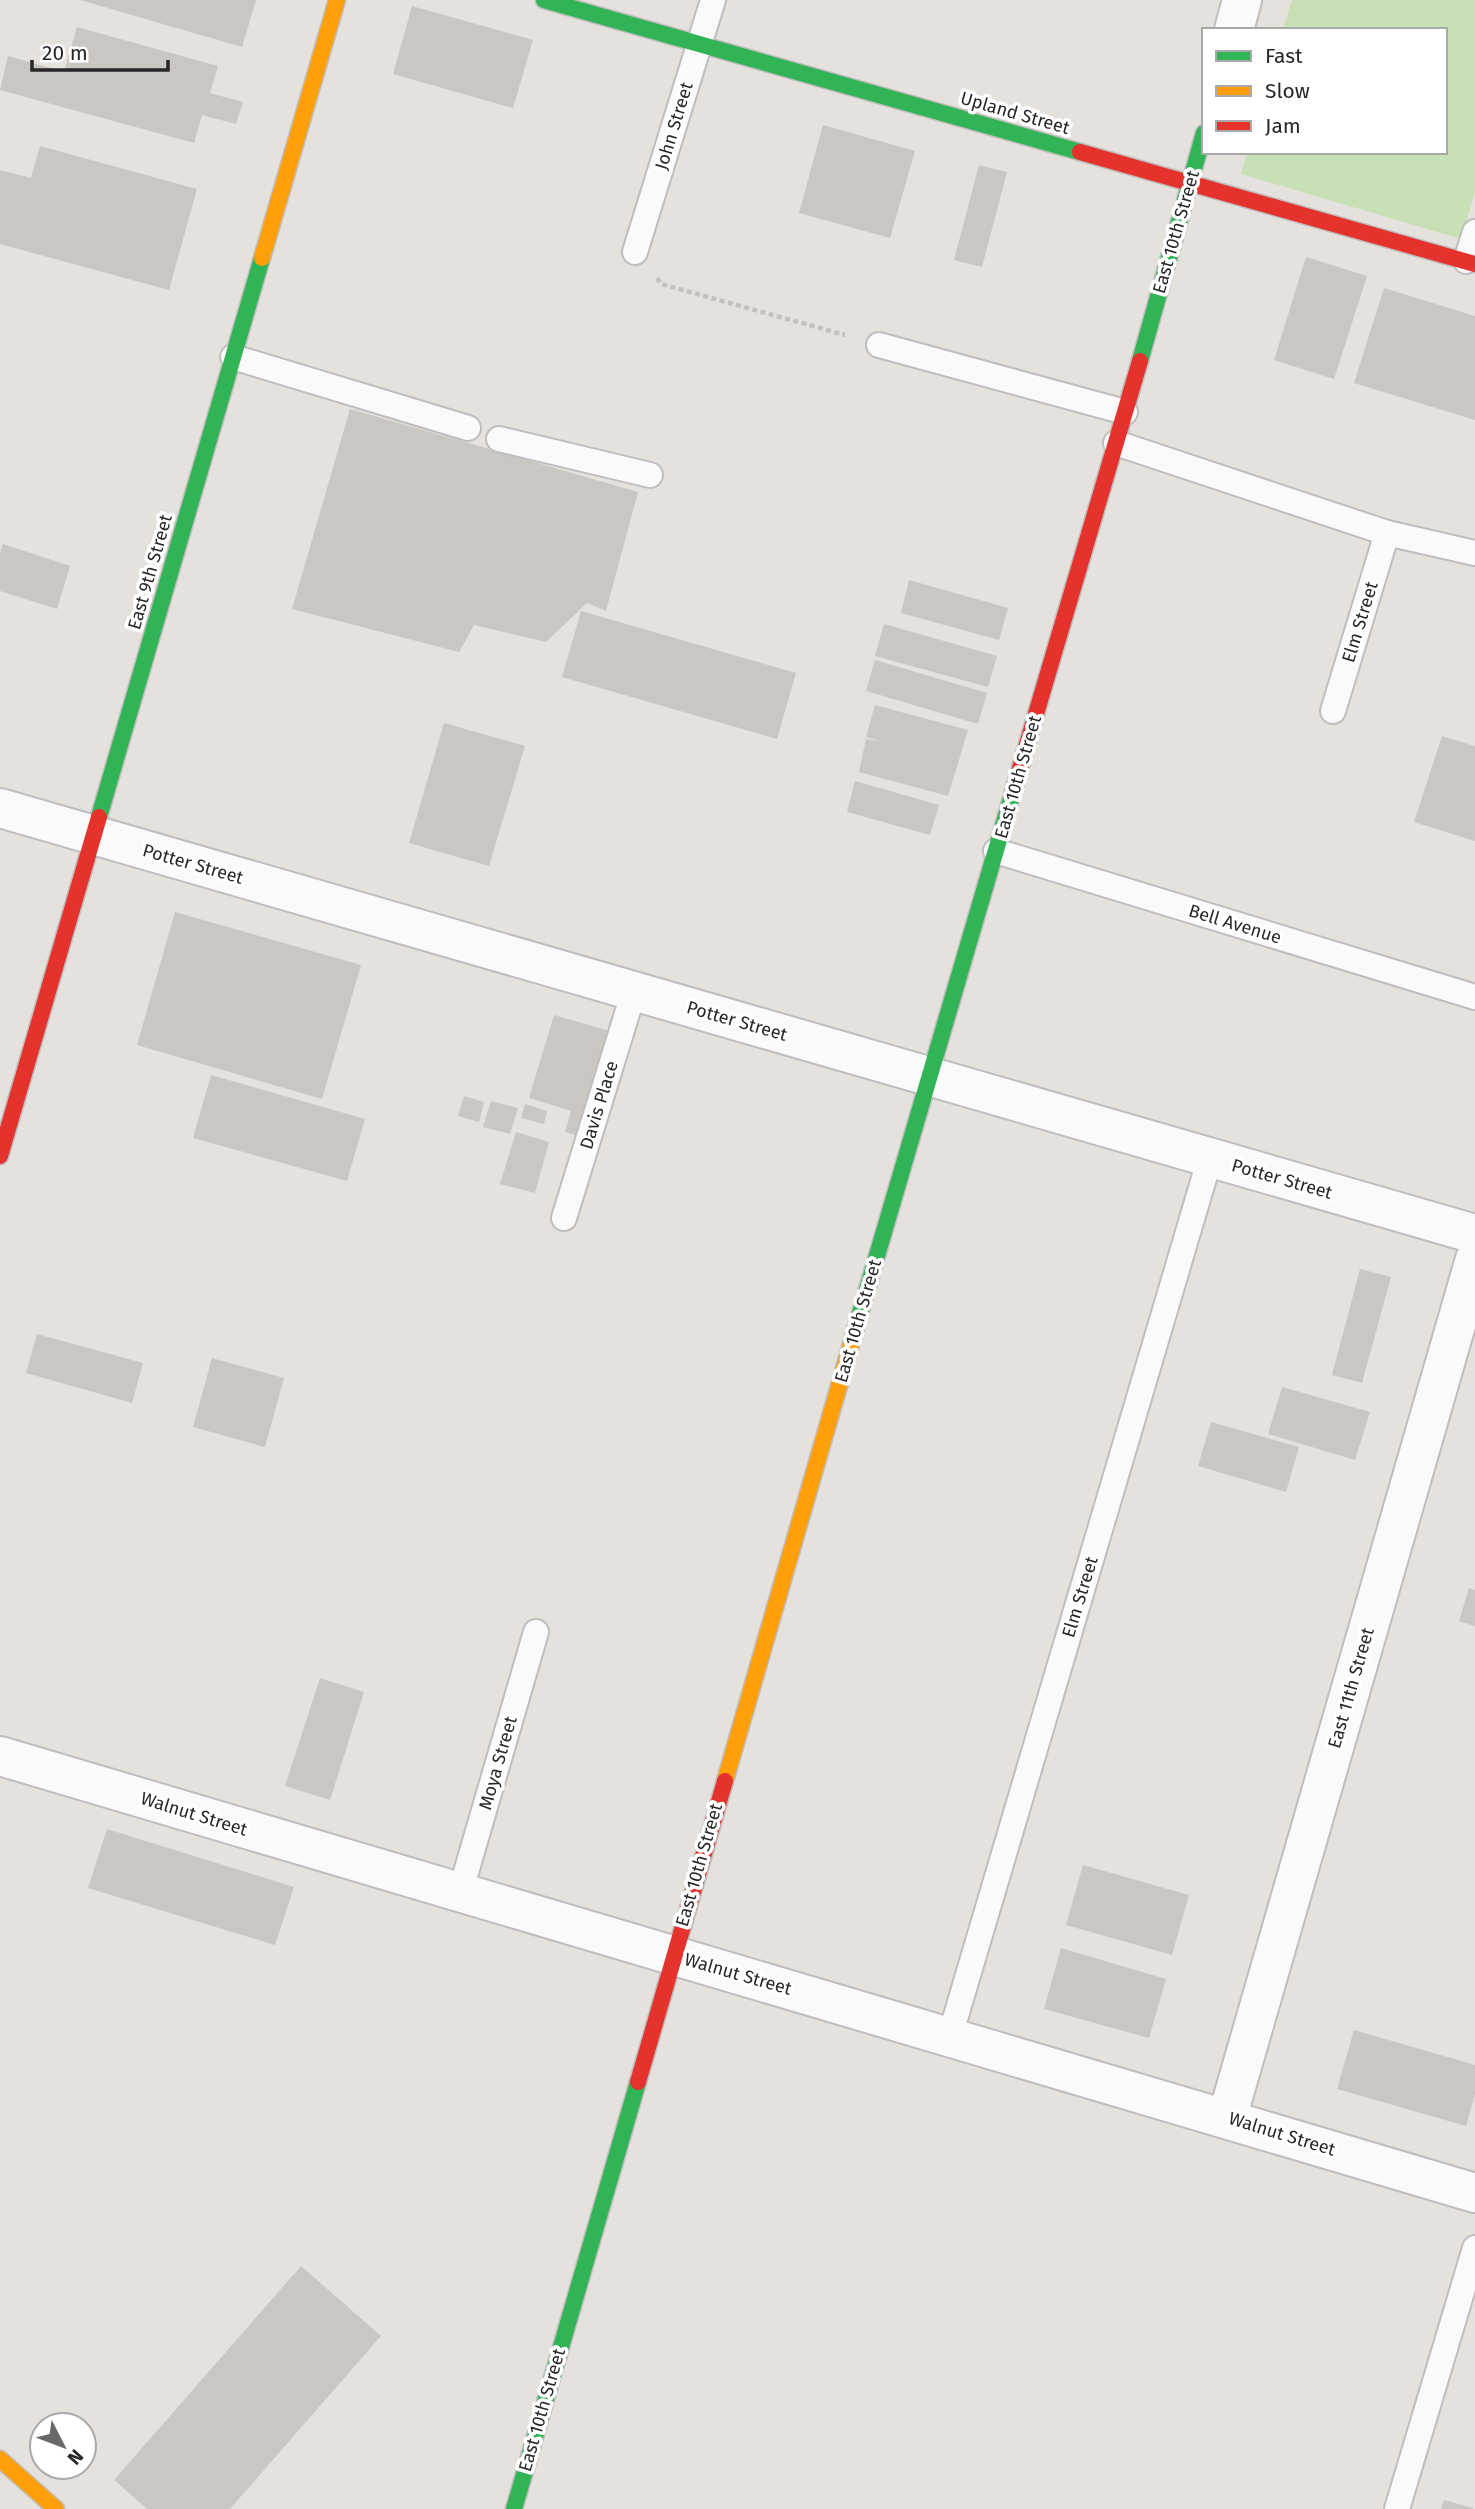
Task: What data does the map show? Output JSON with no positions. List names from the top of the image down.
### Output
{
  "streets": {
    "street": [
      "Upland Street",
      "East 10th Street",
      "East 9th Street",
      "Potter Street",
      "East 11th Street",
      "Walnut Street"
    ],
    "lane": [
      "John Street",
      "Elm Street",
      "Bell Avenue",
      "Davis Place",
      "Moya Street"
    ]
  },
  "crossings": [
    ["Upland Street", "John Street"],
    ["Upland Street", "East 10th Street"],
    ["East 10th Street", "Potter Street"],
    ["East 10th Street", "Bell Avenue"],
    ["East 10th Street", "Walnut Street"],
    ["East 9th Street", "Potter Street"],
    ["Elm Street", "Potter Street"],
    ["Elm Street", "Walnut Street"],
    ["Potter Street", "Davis Place"],
    ["East 11th Street", "Walnut Street"],
    ["Moya Street", "Walnut Street"]
  ],
  "legend": ["Fast", "Slow", "Jam"],
  "scale_bar": "20 m",
  "north": "bottom right"
}
